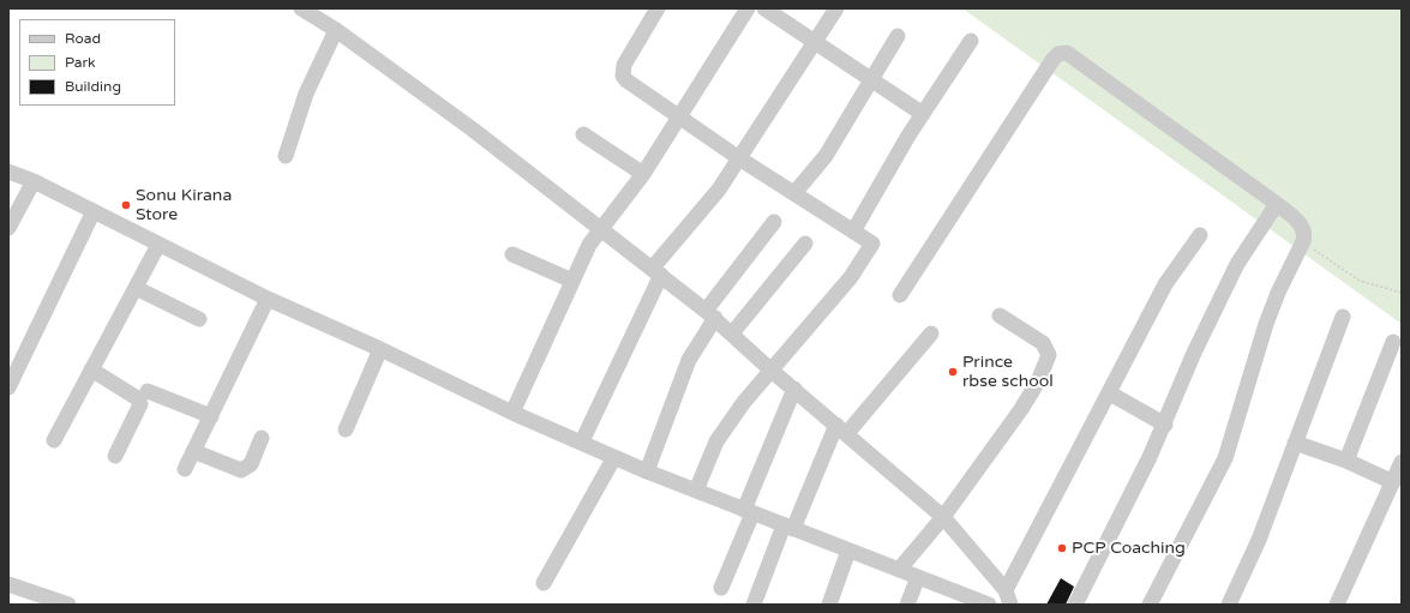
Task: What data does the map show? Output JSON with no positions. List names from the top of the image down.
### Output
{
  "places": ["Sonu Kirana Store", "Prince rbse school", "PCP Coaching"],
  "legend": ["Road", "Park", "Building"]
}
